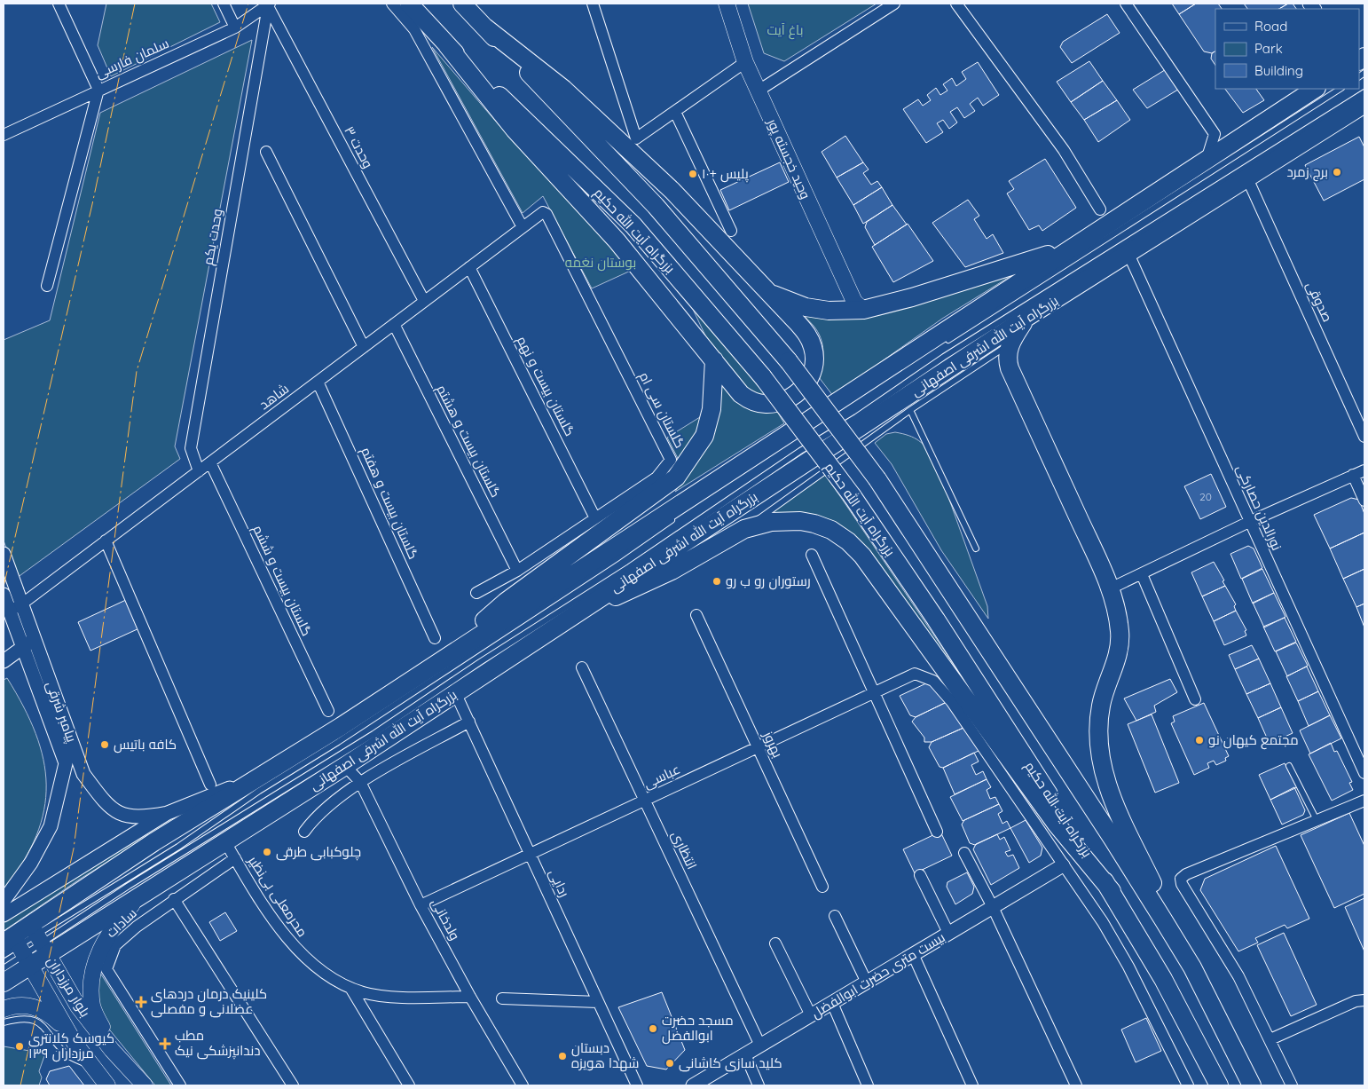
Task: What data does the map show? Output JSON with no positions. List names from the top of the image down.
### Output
{
  "streets": {
    "highway": ["بزرگراه آیت الله حکیم", "بزرگراه آیت الله اشرفی اصفهانی"],
    "main road": ["وحید خجسته پور", "بلوار مرزداران"],
    "street": [
      "سلمان فارسی",
      "وحدت ۳",
      "وحدت یکم",
      "صدوقی",
      "گلستان بیست و نهم",
      "شاهد",
      "گلستان سی ام",
      "گلستان بیست و هشتم",
      "گلستان بیست و هفتم",
      "نورالدین حصارکی",
      "گلستان بیست و ششم",
      "پیامبر شرقی",
      "بهروز",
      "عباسی",
      "انتظاری",
      "ردایی",
      "محرمعلی بی‌نظیر",
      "ولدخانی",
      "سادات",
      "بیست متری حضرت ابوالفضل"
    ]
  },
  "crossings": [
    ["سلمان فارسی", "وحدت ۳"],
    ["سلمان فارسی", "وحدت یکم"],
    ["وحدت ۳", "وحدت یکم"],
    ["وحدت ۳", "شاهد"],
    ["وحدت یکم", "شاهد"],
    ["صدوقی", "بزرگراه آیت الله اشرفی اصفهانی"],
    ["بزرگراه آیت الله اشرفی اصفهانی", "نورالدین حصارکی"],
    ["بزرگراه آیت الله اشرفی اصفهانی", "ردایی"],
    ["بزرگراه آیت الله اشرفی اصفهانی", "محرمعلی بی‌نظیر"],
    ["بزرگراه آیت الله اشرفی اصفهانی", "ولدخانی"],
    ["بزرگراه آیت الله اشرفی اصفهانی", "بلوار مرزداران"],
    ["گلستان بیست و نهم", "شاهد"],
    ["گلستان بیست و نهم", "گلستان سی ام"],
    ["شاهد", "گلستان سی ام"],
    ["شاهد", "گلستان بیست و هشتم"],
    ["شاهد", "گلستان بیست و هفتم"],
    ["شاهد", "گلستان بیست و ششم"],
    ["شاهد", "پیامبر شرقی"],
    ["گلستان سی ام", "گلستان بیست و هشتم"],
    ["بهروز", "عباسی"],
    ["عباسی", "انتظاری"],
    ["عباسی", "ردایی"],
    ["عباسی", "ولدخانی"],
    ["عباسی", "بیست متری حضرت ابوالفضل"],
    ["انتظاری", "بیست متری حضرت ابوالفضل"],
    ["محرمعلی بی‌نظیر", "ولدخانی"],
    ["محرمعلی بی‌نظیر", "سادات"]
  ],
  "parks": ["باغ آیت", "بوستان نغمه"],
  "places": {
    "other": [
      "برج زمرد",
      "پلیس +۱۰",
      "رستوران رو ب رو",
      "مجتمع کیهان نو",
      "کافه باتیس",
      "چلوکبابی طرقی",
      "مسجد حضرت ابوالفضل",
      "کیوسک کلانتری ۱۳۹ مرزداران",
      "دبستان شهدا هویزه",
      "کلید سازی کاشانی"
    ],
    "health": ["کلینیک درمان دردهای عضلانی و مفصلی", "مطب دندانپزشکی نیک"]
  },
  "house_numbers": ["20"],
  "legend": ["Road", "Park", "Building"]
}
